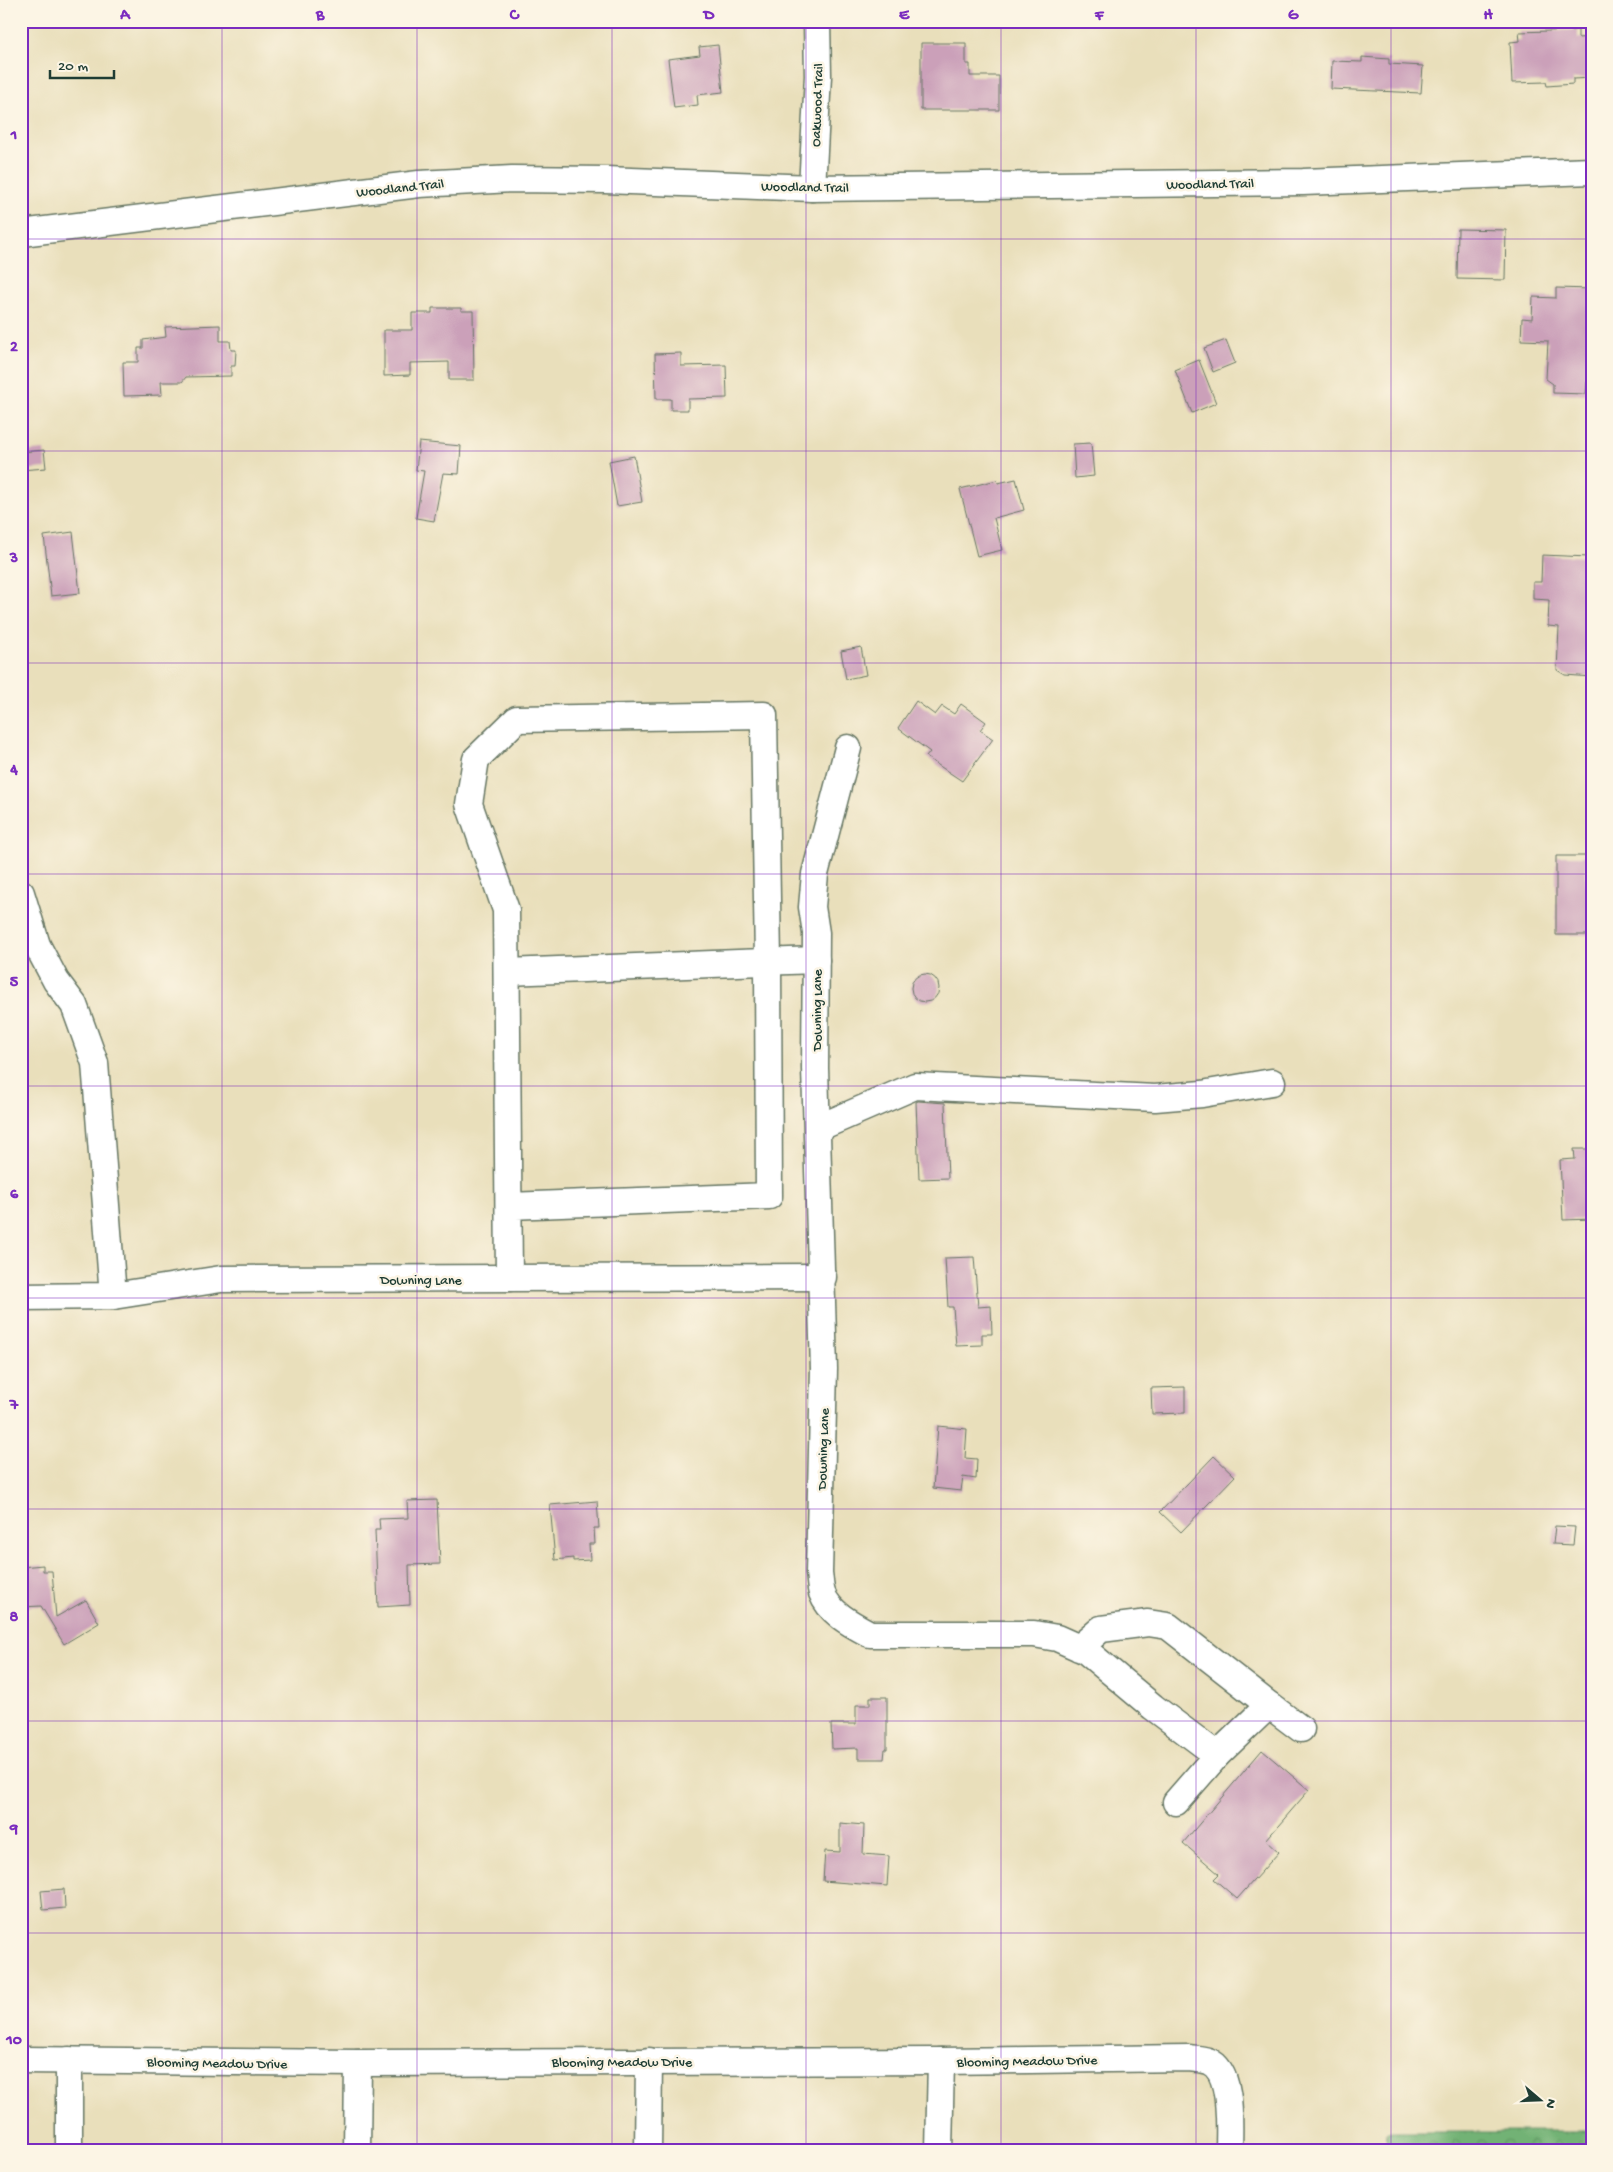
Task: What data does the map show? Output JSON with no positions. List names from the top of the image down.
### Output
{
  "streets": {
    "street": [
      "Oakwood Trail",
      "Woodland Trail",
      "Downing Lane",
      "Blooming Meadow Drive"
    ]
  },
  "crossings": [
    ["Oakwood Trail", "Woodland Trail"]
  ],
  "scale_bar": "20 m",
  "north": "right",
  "grid": {
    "columns": [
      "A",
      "B",
      "C",
      "D",
      "E",
      "F",
      "G",
      "H"
    ],
    "rows": [
      "1",
      "2",
      "3",
      "4",
      "5",
      "6",
      "7",
      "8",
      "9",
      "10"
    ]
  }
}
